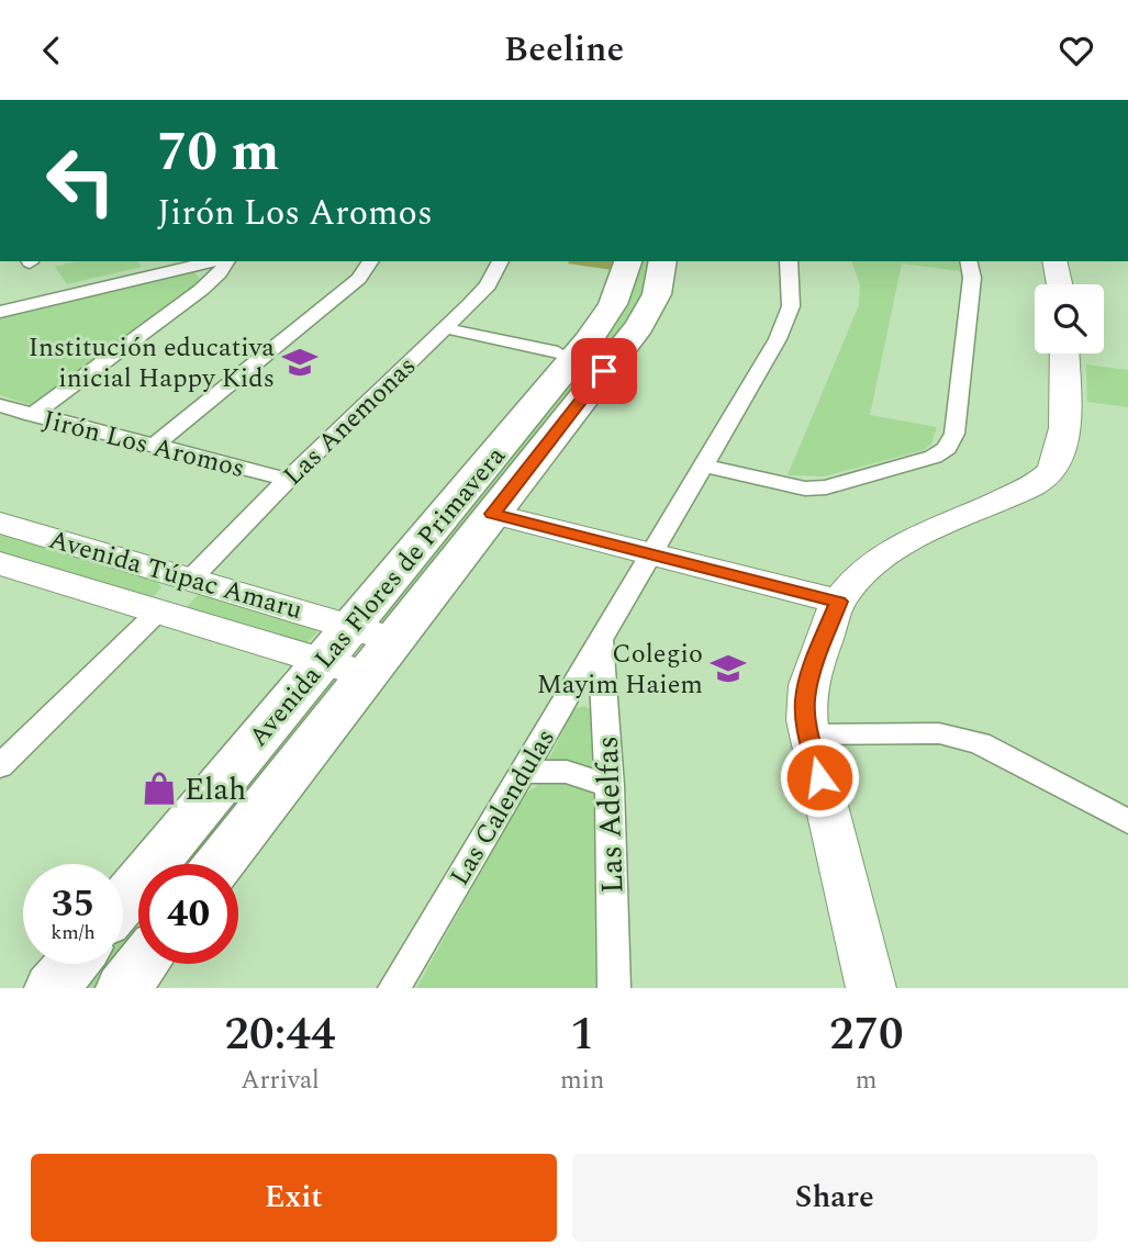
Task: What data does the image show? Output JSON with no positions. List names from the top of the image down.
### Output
{
  "streets": {
    "main road": ["Avenida Las Flores de Primavera"],
    "street": [
      "Las Anemonas",
      "Jirón Los Aromos",
      "Avenida Túpac Amaru",
      "Las Calendulas",
      "Las Adelfas"
    ]
  },
  "crossings": [
    ["Las Anemonas", "Jirón Los Aromos"],
    ["Las Anemonas", "Avenida Túpac Amaru"],
    ["Avenida Túpac Amaru", "Avenida Las Flores de Primavera"],
    ["Las Calendulas", "Las Adelfas"]
  ],
  "places": {
    "school or university": ["Institución educativa inicial Happy Kids", "Colegio Mayim Haiem"],
    "shop": ["Elah"]
  },
  "page": {
    "header": "Beeline",
    "turn": ["70 m", "Jirón Los Aromos"],
    "speed": "35 km/h",
    "limit": "40",
    "eta": [
      "20:44",
      "Arrival",
      "1",
      "min",
      "270",
      "m"
    ],
    "buttons": ["Exit", "Share"]
  }
}
